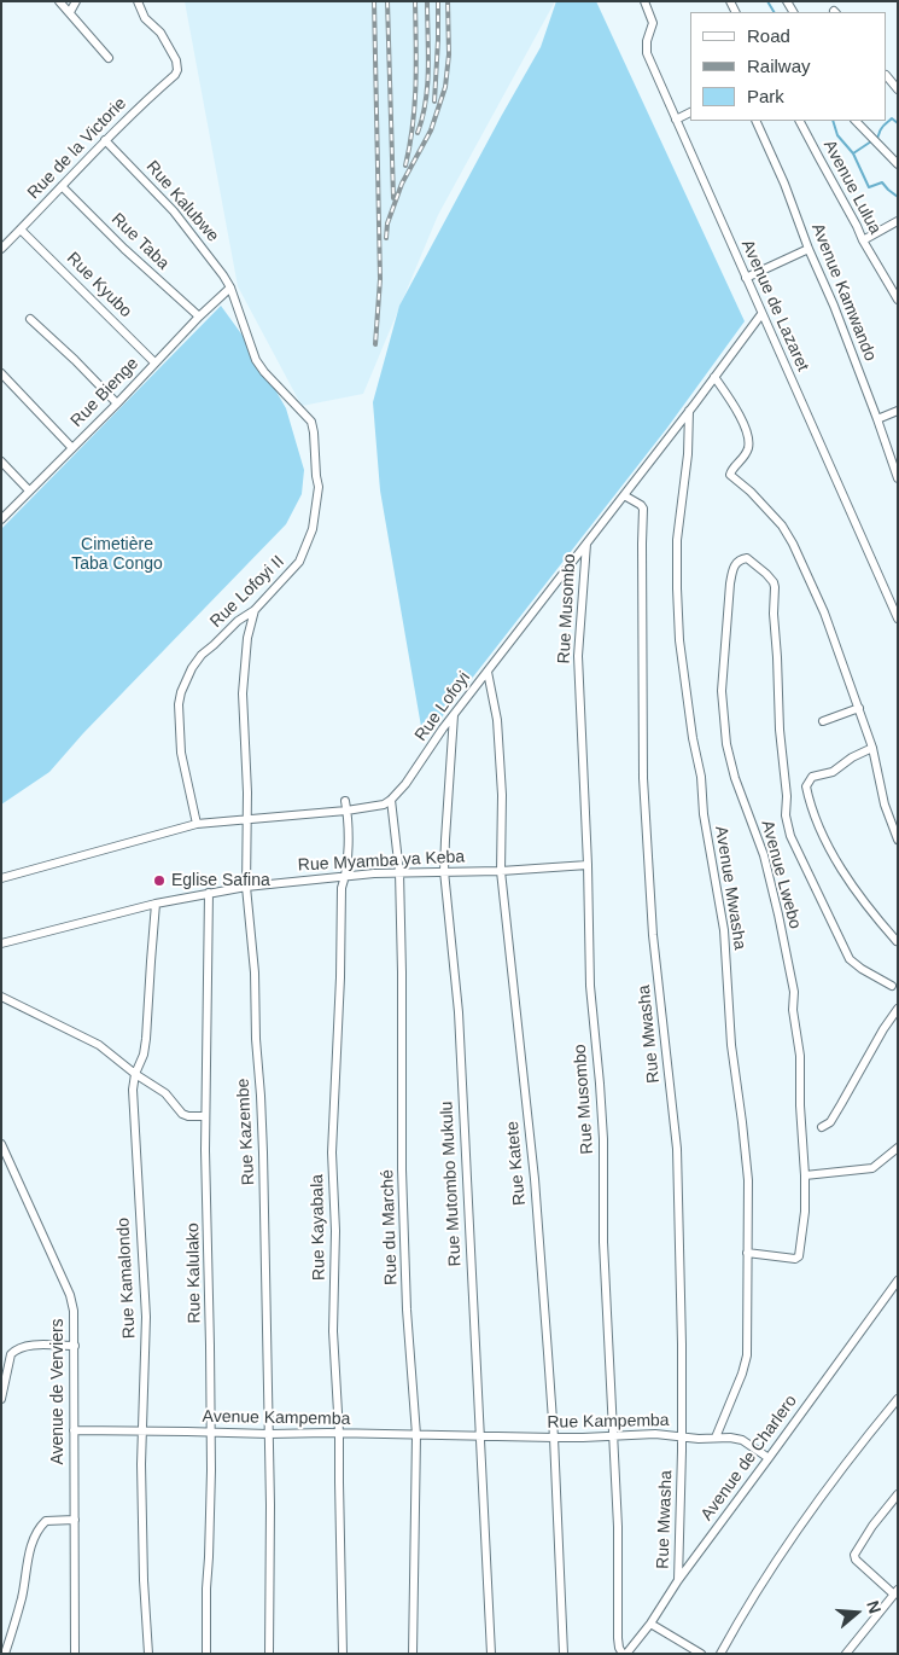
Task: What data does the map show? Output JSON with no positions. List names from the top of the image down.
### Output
{
  "streets": {
    "street": [
      "Rue de la Victorie",
      "Avenue Lulua",
      "Rue Kalubwe",
      "Rue Taba",
      "Rue Kyubo",
      "Avenue Kamwando",
      "Avenue de Lazaret",
      "Rue Bienge",
      "Rue Lofoyi II",
      "Rue Musombo",
      "Rue Lofoyi",
      "Rue Myamba ya Keba",
      "Avenue Lwebo",
      "Avenue Mwasha",
      "Rue Mwasha",
      "Rue Kazembe",
      "Rue Katete",
      "Rue Mutombo Mukulu",
      "Rue Kayabala",
      "Rue du Marché",
      "Rue Kalulako",
      "Rue Kamalondo",
      "Avenue de Verviers",
      "Avenue Kampemba",
      "Rue Kampemba",
      "Avenue de Charlero"
    ]
  },
  "crossings": [
    ["Rue de la Victorie", "Rue Kalubwe"],
    ["Rue de la Victorie", "Rue Taba"],
    ["Rue de la Victorie", "Rue Kyubo"],
    ["Rue Kalubwe", "Rue Bienge"],
    ["Rue Kalubwe", "Rue Lofoyi II"],
    ["Rue Taba", "Rue Bienge"],
    ["Rue Kyubo", "Rue Bienge"],
    ["Avenue de Lazaret", "Rue Lofoyi"],
    ["Rue Bienge", "Rue Lofoyi II"],
    ["Rue Lofoyi II", "Rue Kazembe"],
    ["Rue Musombo", "Rue Lofoyi"],
    ["Rue Musombo", "Rue Myamba ya Keba"],
    ["Rue Musombo", "Rue Kampemba"],
    ["Rue Musombo", "Avenue de Charlero"],
    ["Rue Lofoyi", "Avenue Mwasha"],
    ["Rue Lofoyi", "Rue Mwasha"],
    ["Rue Lofoyi", "Rue Katete"],
    ["Rue Lofoyi", "Rue Mutombo Mukulu"],
    ["Rue Lofoyi", "Rue du Marché"],
    ["Rue Myamba ya Keba", "Rue Kazembe"],
    ["Rue Myamba ya Keba", "Rue Katete"],
    ["Rue Myamba ya Keba", "Rue Mutombo Mukulu"],
    ["Rue Myamba ya Keba", "Rue Kayabala"],
    ["Rue Myamba ya Keba", "Rue du Marché"],
    ["Rue Myamba ya Keba", "Rue Kalulako"],
    ["Rue Myamba ya Keba", "Rue Kamalondo"],
    ["Avenue Lwebo", "Avenue Mwasha"],
    ["Avenue Mwasha", "Rue Kampemba"],
    ["Rue Mwasha", "Rue Kampemba"],
    ["Rue Mwasha", "Avenue de Charlero"],
    ["Rue Kazembe", "Avenue Kampemba"],
    ["Rue Katete", "Rue Kampemba"],
    ["Rue Mutombo Mukulu", "Avenue Kampemba"],
    ["Rue Mutombo Mukulu", "Rue Kampemba"],
    ["Rue Kayabala", "Avenue Kampemba"],
    ["Rue du Marché", "Avenue Kampemba"],
    ["Rue Kalulako", "Avenue Kampemba"],
    ["Rue Kamalondo", "Avenue Kampemba"],
    ["Avenue de Verviers", "Avenue Kampemba"],
    ["Avenue Kampemba", "Rue Kampemba"],
    ["Rue Kampemba", "Avenue de Charlero"]
  ],
  "parks": ["Cimetière Taba Congo"],
  "places": ["Eglise Safina"],
  "legend": ["Road", "Railway", "Park"],
  "north": "right"
}
